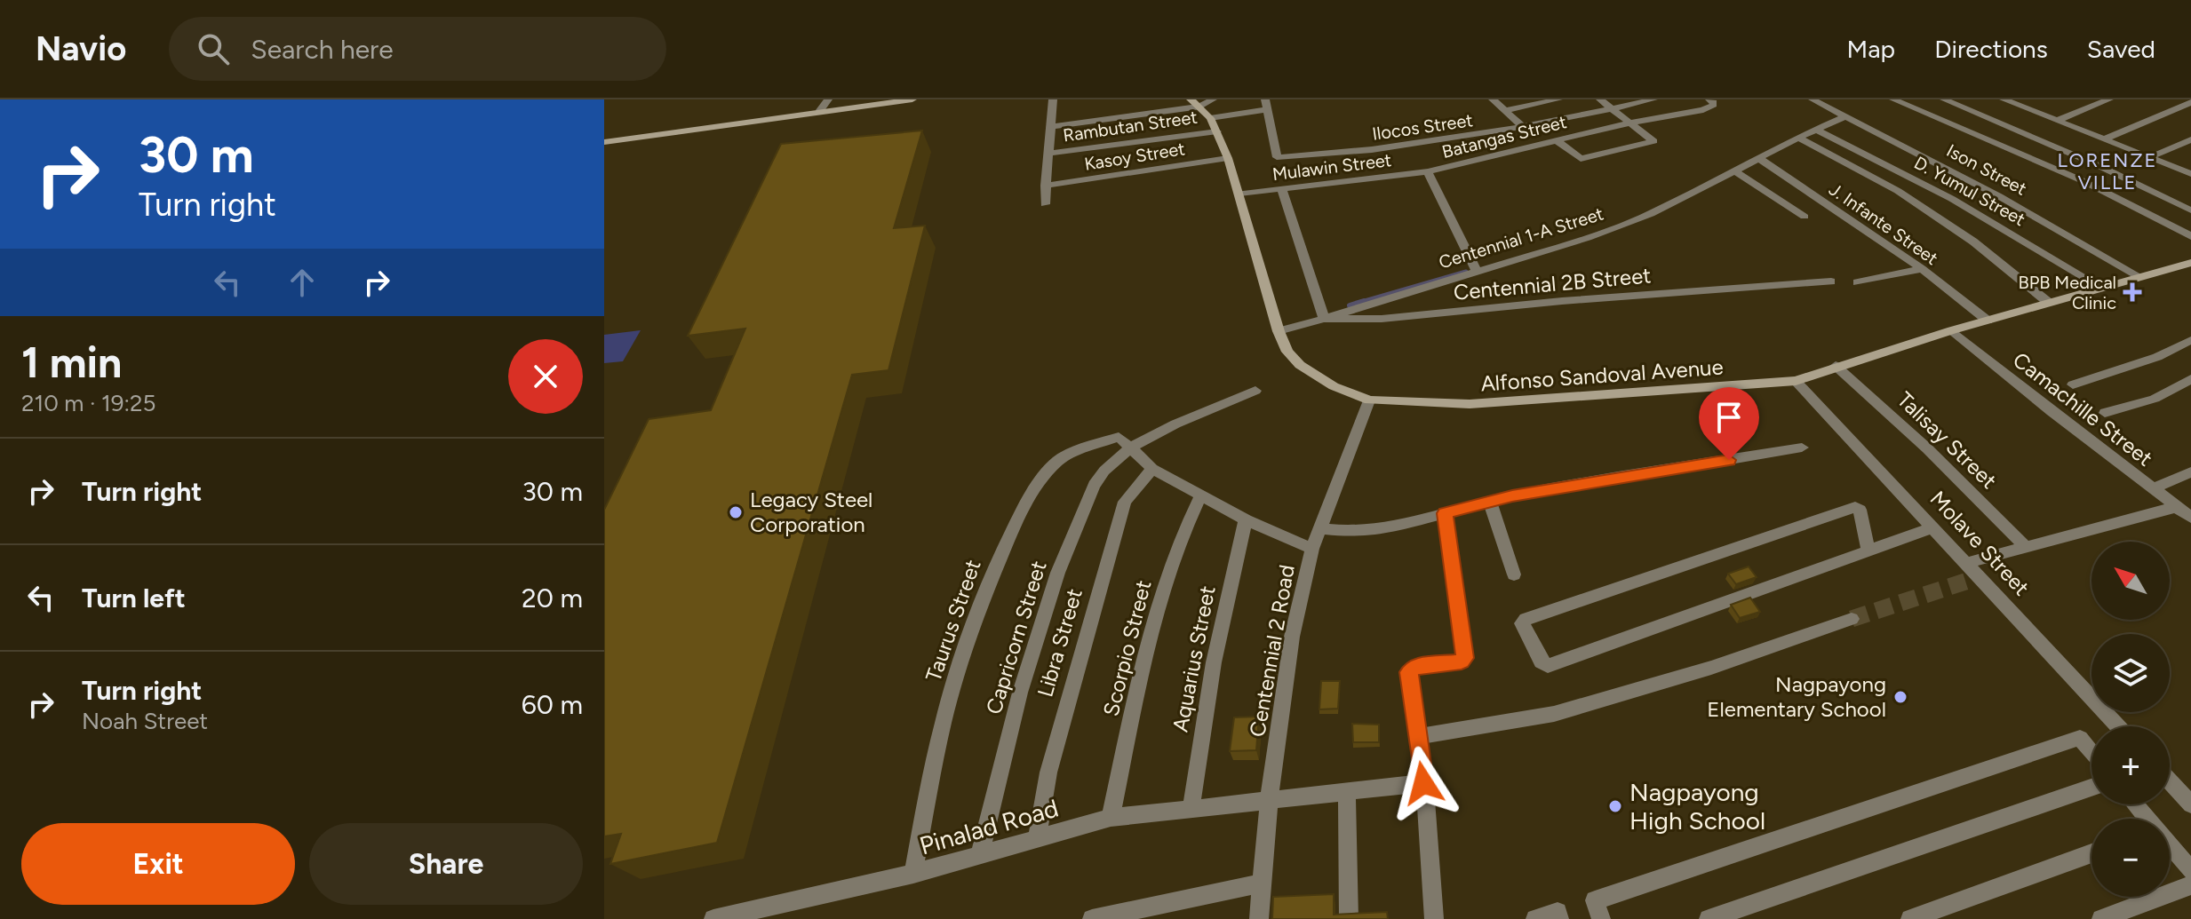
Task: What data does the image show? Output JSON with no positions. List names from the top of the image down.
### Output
{
  "streets": {
    "main road": ["Alfonso Sandoval Avenue"],
    "street": [
      "Rambutan Street",
      "Ilocos Street",
      "Batangas Street",
      "Kasoy Street",
      "Mulawin Street",
      "Ison Street",
      "D. Yumul Street",
      "J. Infante Street",
      "Centennial 1-A Street",
      "Centennial 2B Street",
      "Camachille Street",
      "Talisay Street",
      "Molave Street",
      "Taurus Street",
      "Capricorn Street",
      "Libra Street",
      "Scorpio Street",
      "Centennial 2 Road",
      "Aquarius Street",
      "Pinalad Road"
    ]
  },
  "crossings": [
    ["Rambutan Street", "Alfonso Sandoval Avenue"],
    ["Batangas Street", "Mulawin Street"],
    ["Kasoy Street", "Alfonso Sandoval Avenue"],
    ["Mulawin Street", "Alfonso Sandoval Avenue"],
    ["Ison Street", "Centennial 1-A Street"],
    ["Ison Street", "Alfonso Sandoval Avenue"],
    ["D. Yumul Street", "Centennial 1-A Street"],
    ["D. Yumul Street", "Alfonso Sandoval Avenue"],
    ["J. Infante Street", "Centennial 1-A Street"],
    ["J. Infante Street", "Alfonso Sandoval Avenue"],
    ["Centennial 1-A Street", "Centennial 2B Street"],
    ["Centennial 2B Street", "Alfonso Sandoval Avenue"],
    ["Alfonso Sandoval Avenue", "Camachille Street"],
    ["Alfonso Sandoval Avenue", "Talisay Street"],
    ["Alfonso Sandoval Avenue", "Molave Street"],
    ["Alfonso Sandoval Avenue", "Centennial 2 Road"],
    ["Taurus Street", "Capricorn Street"],
    ["Taurus Street", "Pinalad Road"],
    ["Capricorn Street", "Pinalad Road"],
    ["Libra Street", "Pinalad Road"],
    ["Scorpio Street", "Pinalad Road"],
    ["Centennial 2 Road", "Pinalad Road"],
    ["Aquarius Street", "Pinalad Road"]
  ],
  "districts": ["LORENZE VILLE"],
  "places": {
    "health": ["BPB Medical Clinic"],
    "other": ["Legacy Steel Corporation", "Nagpayong Elementary School", "Nagpayong High School"]
  },
  "north": "top left",
  "page": {
    "header": "Navio",
    "search": "Search here",
    "nav": ["Map", "Directions", "Saved"],
    "turn": ["30 m", "Turn right"],
    "heading": ["1 min", "210 m · 19:25"],
    "list": [
      {
        "name": "Turn right",
        "value": "30 m"
      },
      {
        "name": "Turn left",
        "value": "20 m"
      },
      {
        "name": "Turn right",
        "note": "Noah Street",
        "value": "60 m"
      }
    ],
    "map_buttons": ["+", "−"],
    "buttons": ["Exit", "Share"]
  }
}
